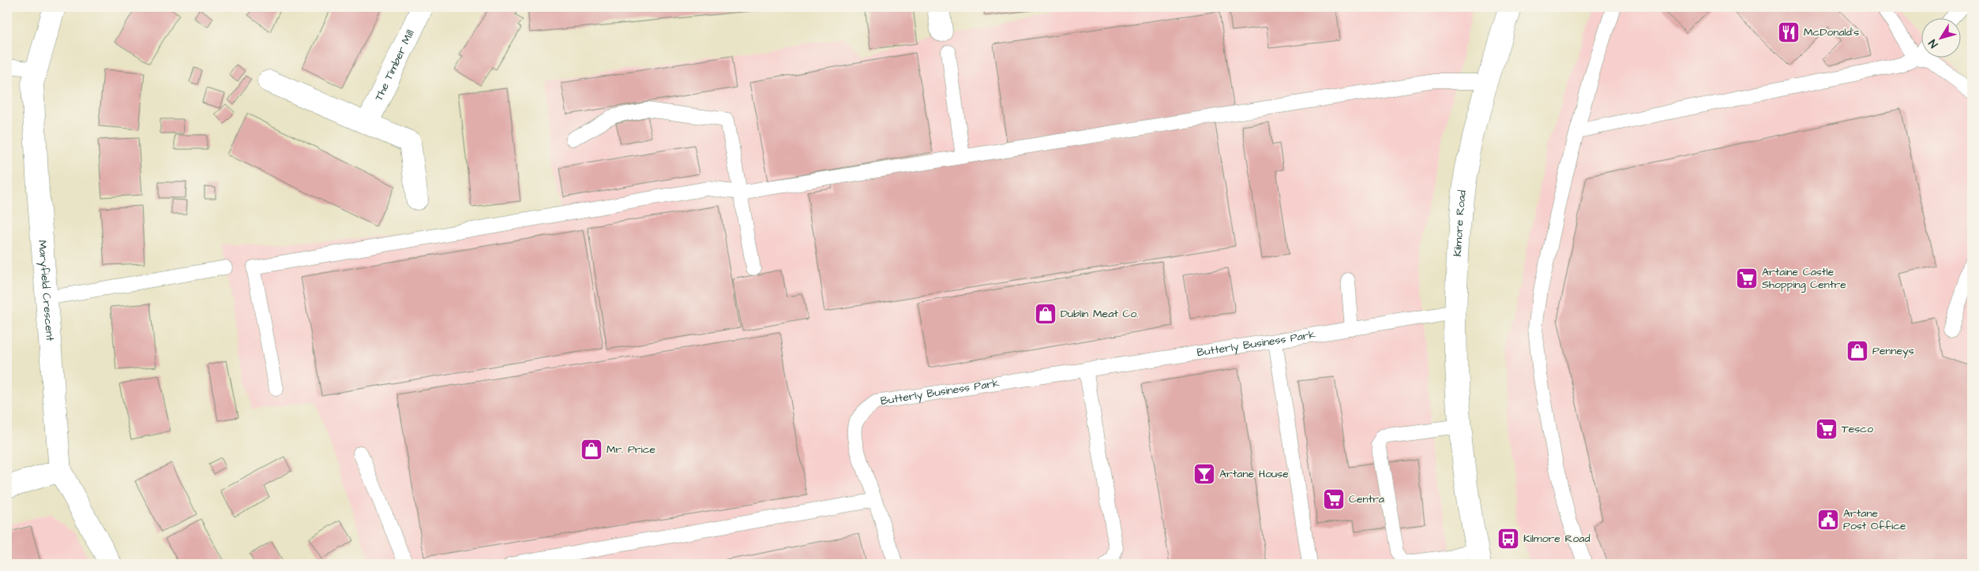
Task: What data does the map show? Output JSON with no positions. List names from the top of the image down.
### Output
{
  "streets": {
    "street": ["The Timber Mill", "Kilmore Road", "Maryfield Crescent"],
    "lane": ["Butterly Business Park"]
  },
  "crossings": [
    ["Kilmore Road", "Butterly Business Park"]
  ],
  "places": {
    "restaurant": ["McDonald's"],
    "supermarket": ["Artaine Castle Shopping Centre", "Tesco", "Centra"],
    "shop": ["Dublin Meat Co.", "Penneys", "Mr. Price"],
    "bar": ["Artane House"],
    "public building": ["Artane Post Office"],
    "bus stop": ["Kilmore Road"]
  },
  "north": "bottom left"
}
